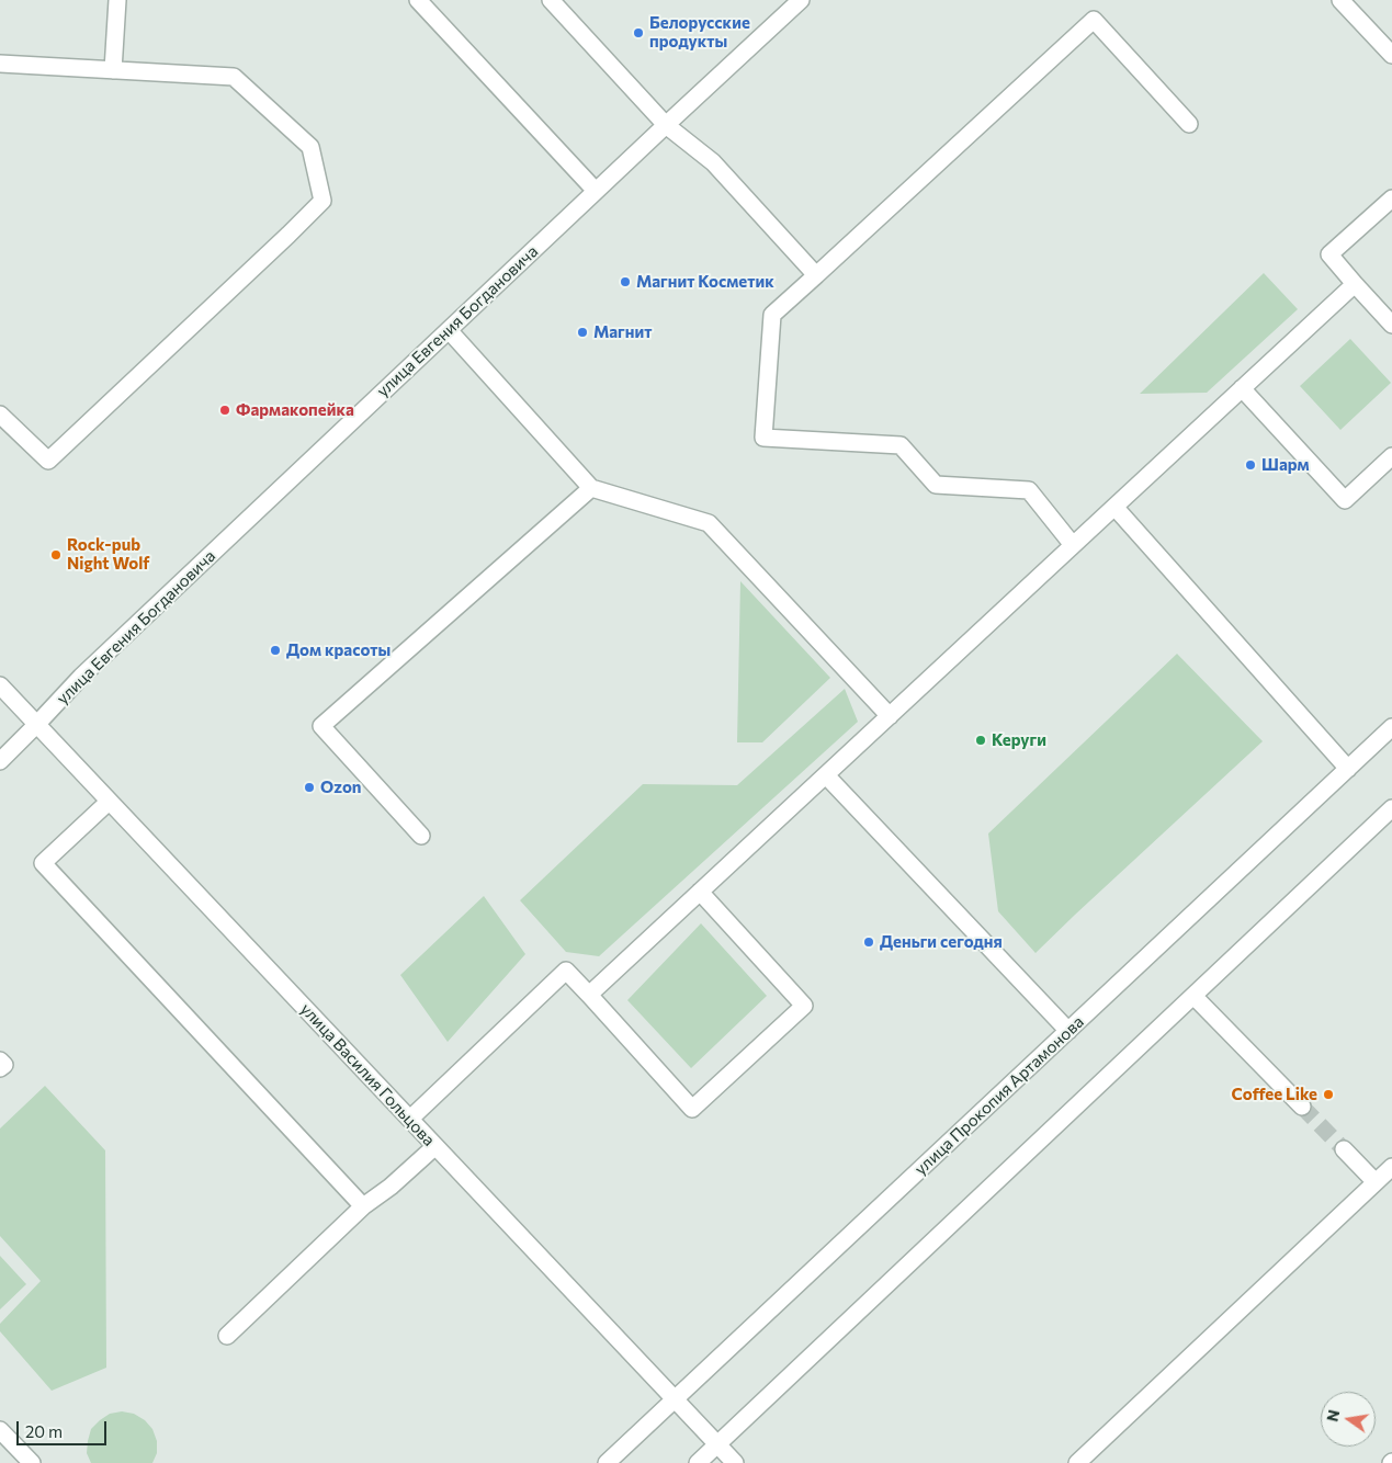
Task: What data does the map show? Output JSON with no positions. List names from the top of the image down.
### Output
{
  "streets": {
    "street": ["улица Евгения Богдановича", "улица Василия Гольцова", "улица Прокопия Артамонова"]
  },
  "crossings": [
    ["улица Евгения Богдановича", "улица Василия Гольцова"],
    ["улица Василия Гольцова", "улица Прокопия Артамонова"]
  ],
  "places": [
    "Белорусские продукты",
    "Магнит Косметик",
    "Магнит",
    "Фармакопейка",
    "Шарм",
    "Rock-pub Night Wolf",
    "Дом красоты",
    "Керуги",
    "Ozon",
    "Деньги сегодня",
    "Coffee Like"
  ],
  "scale_bar": "20 m",
  "north": "left"
}
